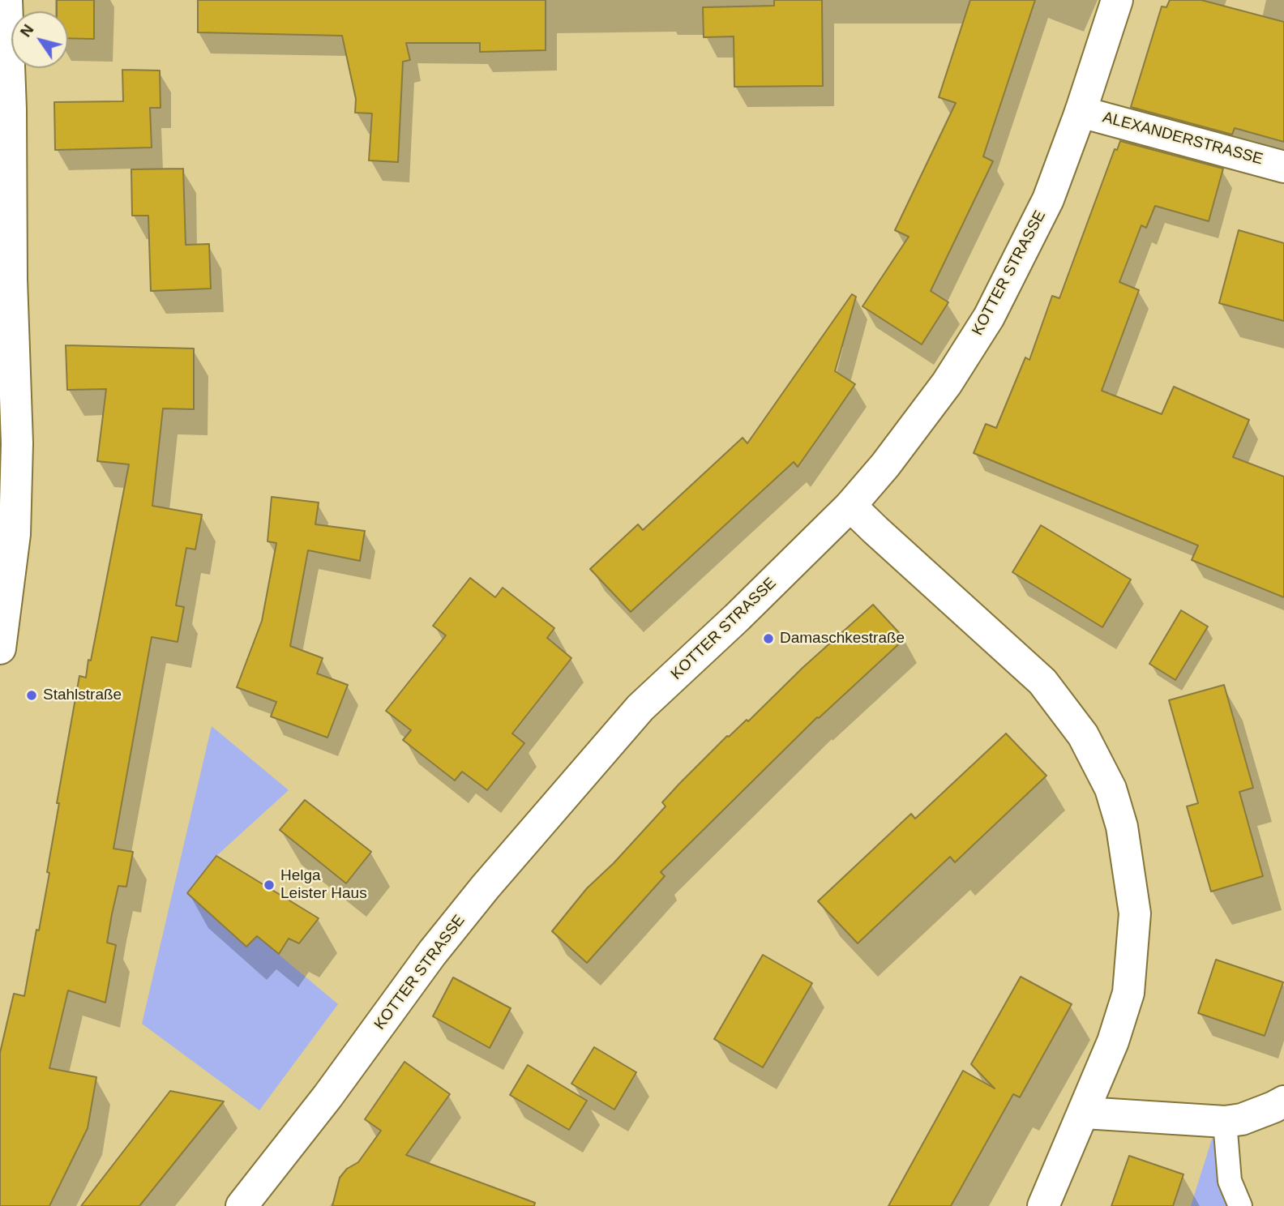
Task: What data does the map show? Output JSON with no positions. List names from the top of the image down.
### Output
{
  "streets": {
    "street": ["ALEXANDERSTRASSE", "KOTTER STRASSE"]
  },
  "crossings": [
    ["ALEXANDERSTRASSE", "KOTTER STRASSE"]
  ],
  "places": ["Damaschkestraße", "Stahlstraße", "Helga Leister Haus"],
  "north": "top left"
}
